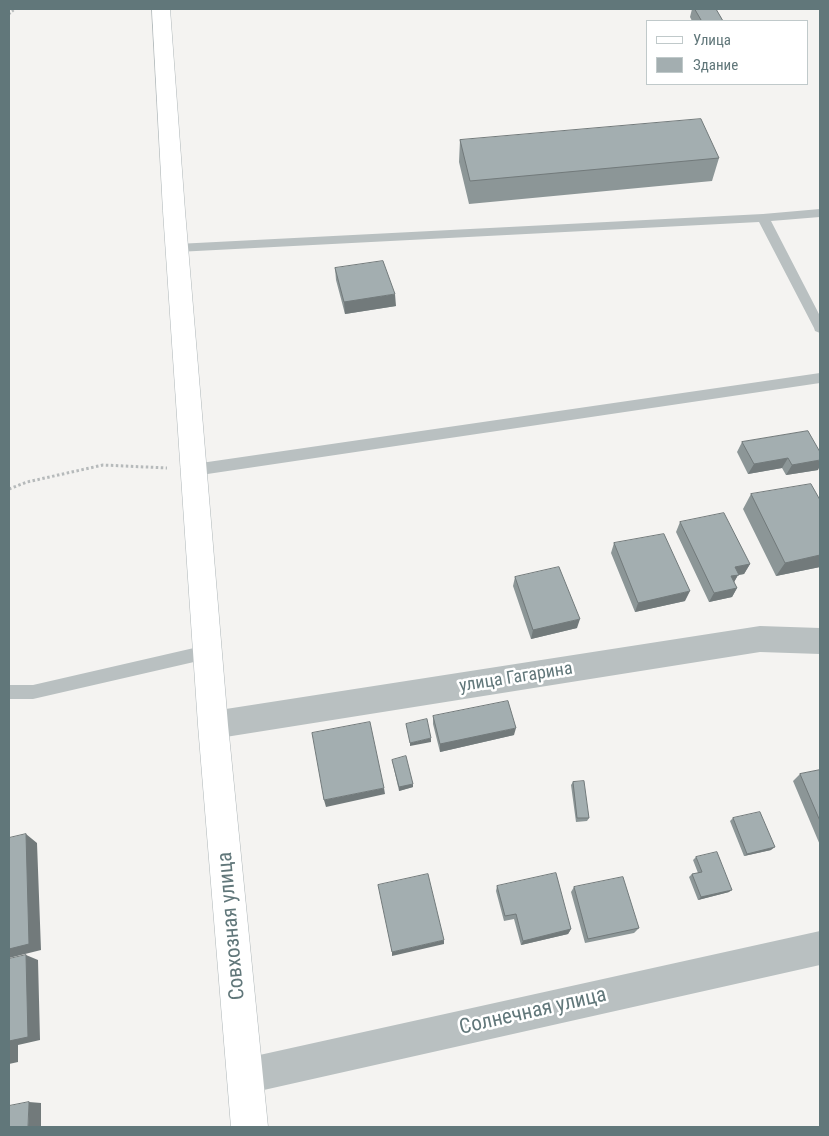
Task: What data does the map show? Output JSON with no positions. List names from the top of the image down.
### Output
{
  "streets": {
    "main road": ["Совхозная улица"],
    "street": ["улица Гагарина", "Солнечная улица"]
  },
  "crossings": [
    ["улица Гагарина", "Совхозная улица"],
    ["Совхозная улица", "Солнечная улица"]
  ],
  "legend": ["Улица", "Здание"]
}
